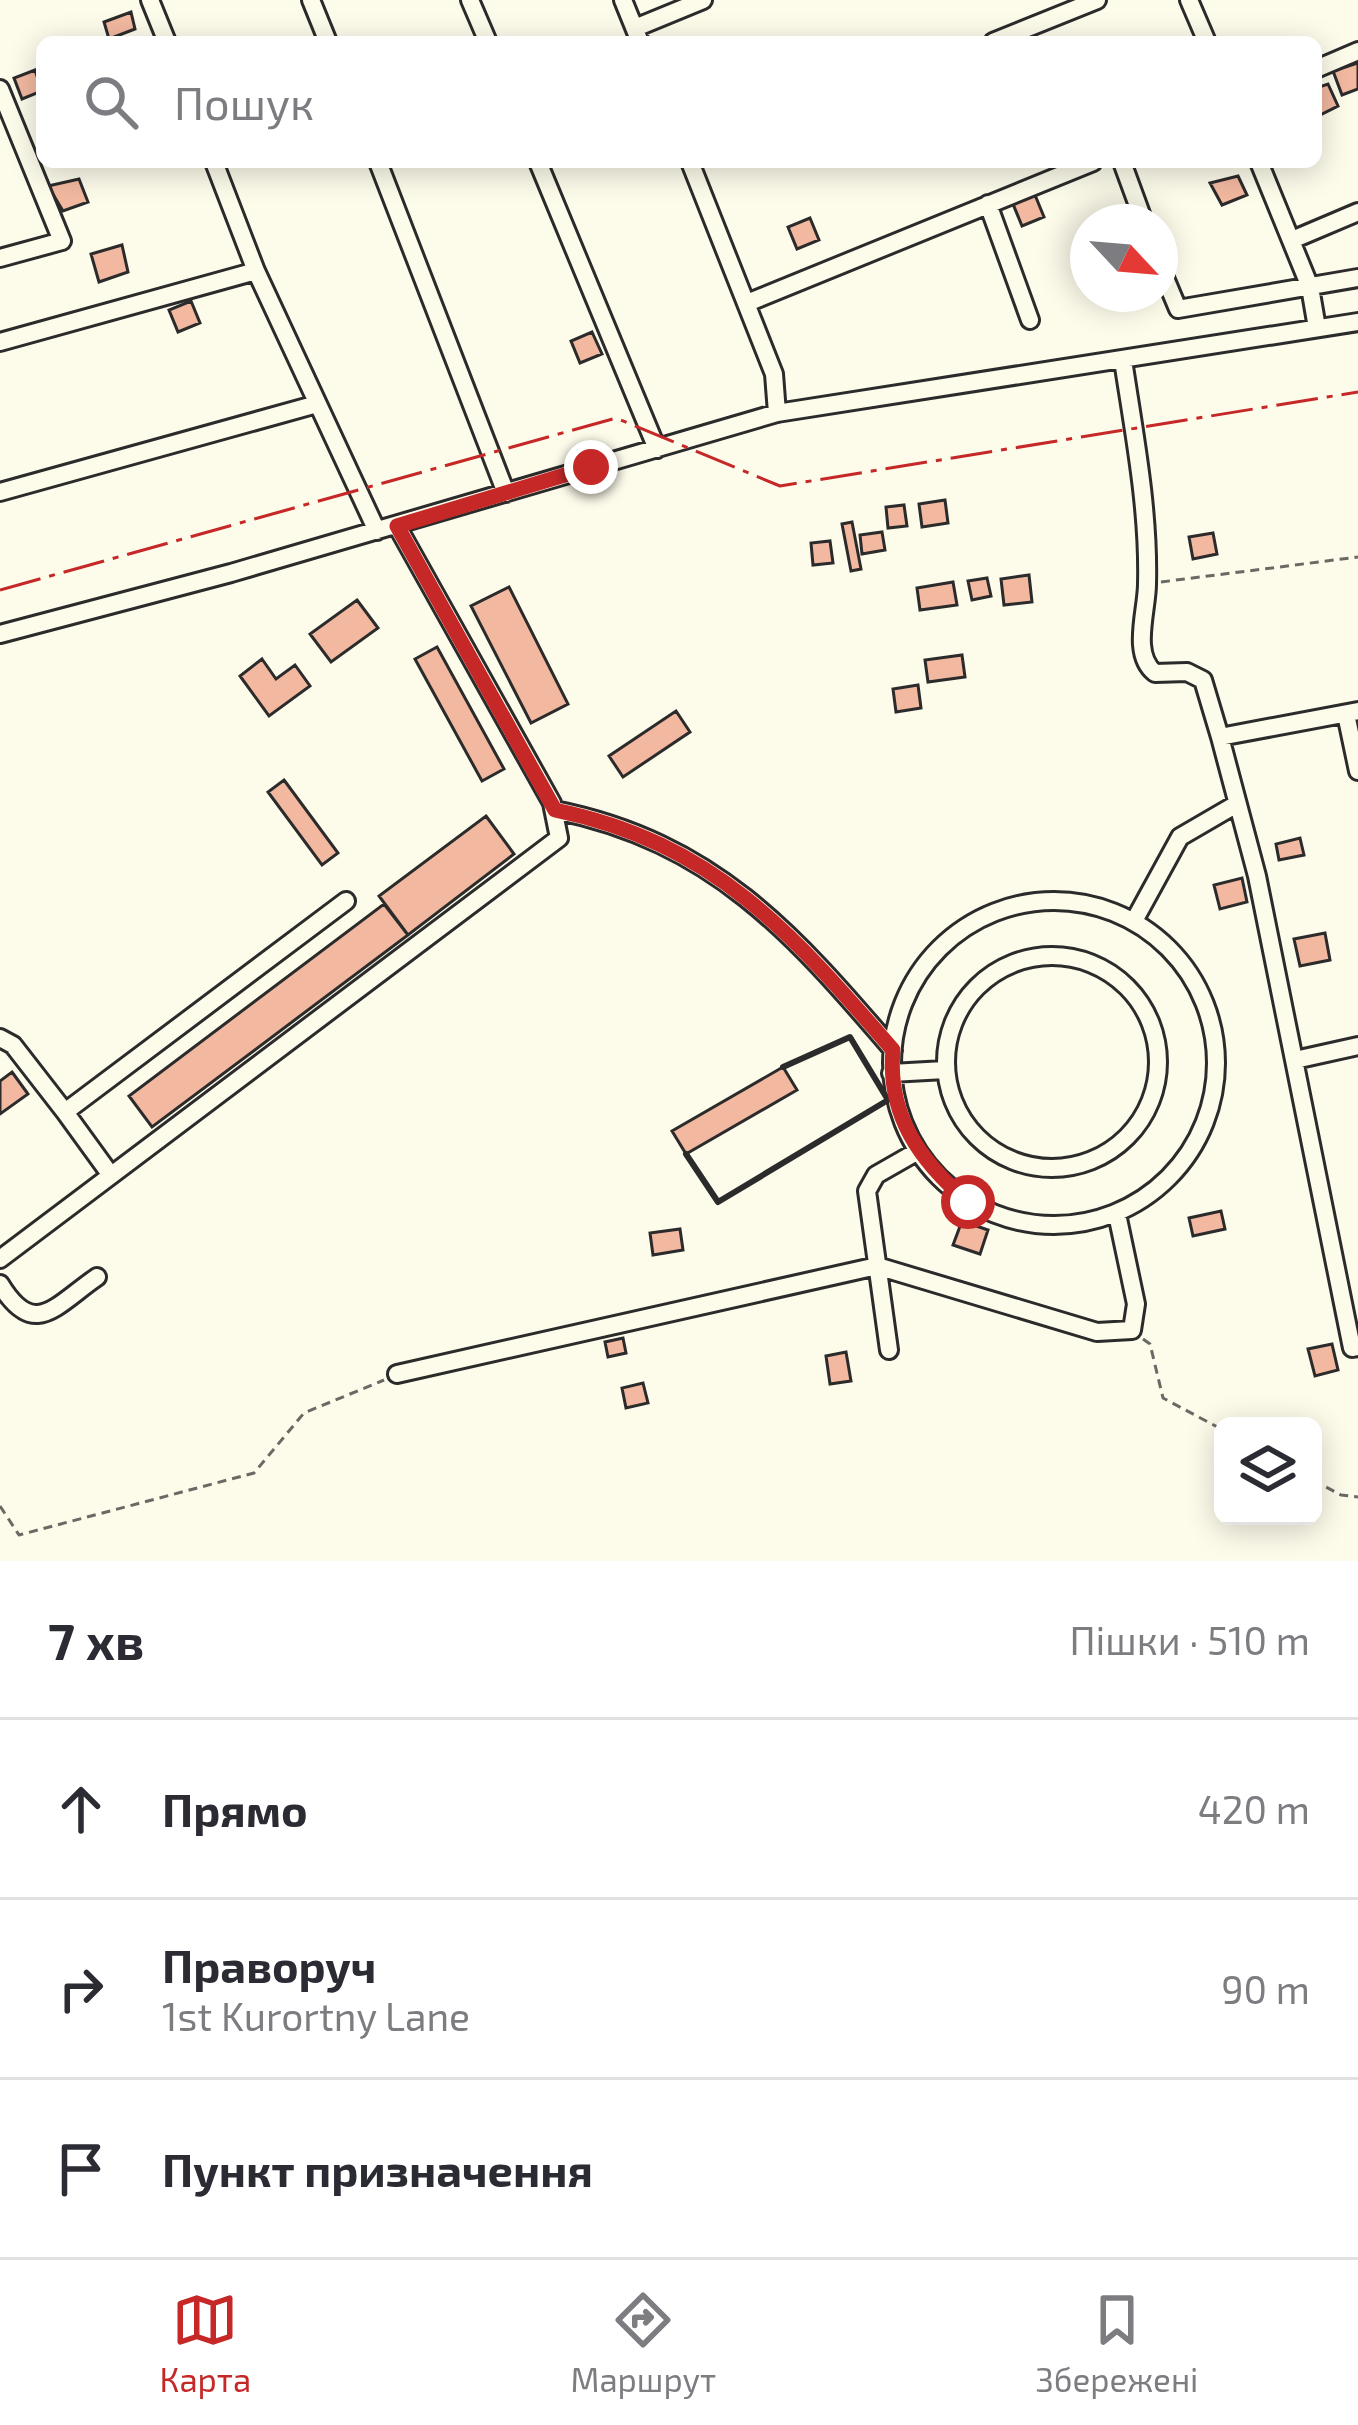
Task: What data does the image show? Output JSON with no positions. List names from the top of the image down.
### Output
{
  "north": "bottom right",
  "page": {
    "search": "Пошук",
    "heading": ["7 хв", "Пішки · 510 m"],
    "list": [
      ["Прямо", "420 m"],
      ["Праворуч", "1st Kurortny Lane", "90 m"],
      "Пункт призначення"
    ],
    "nav": ["Карта", "Маршрут", "Збережені"]
  }
}
